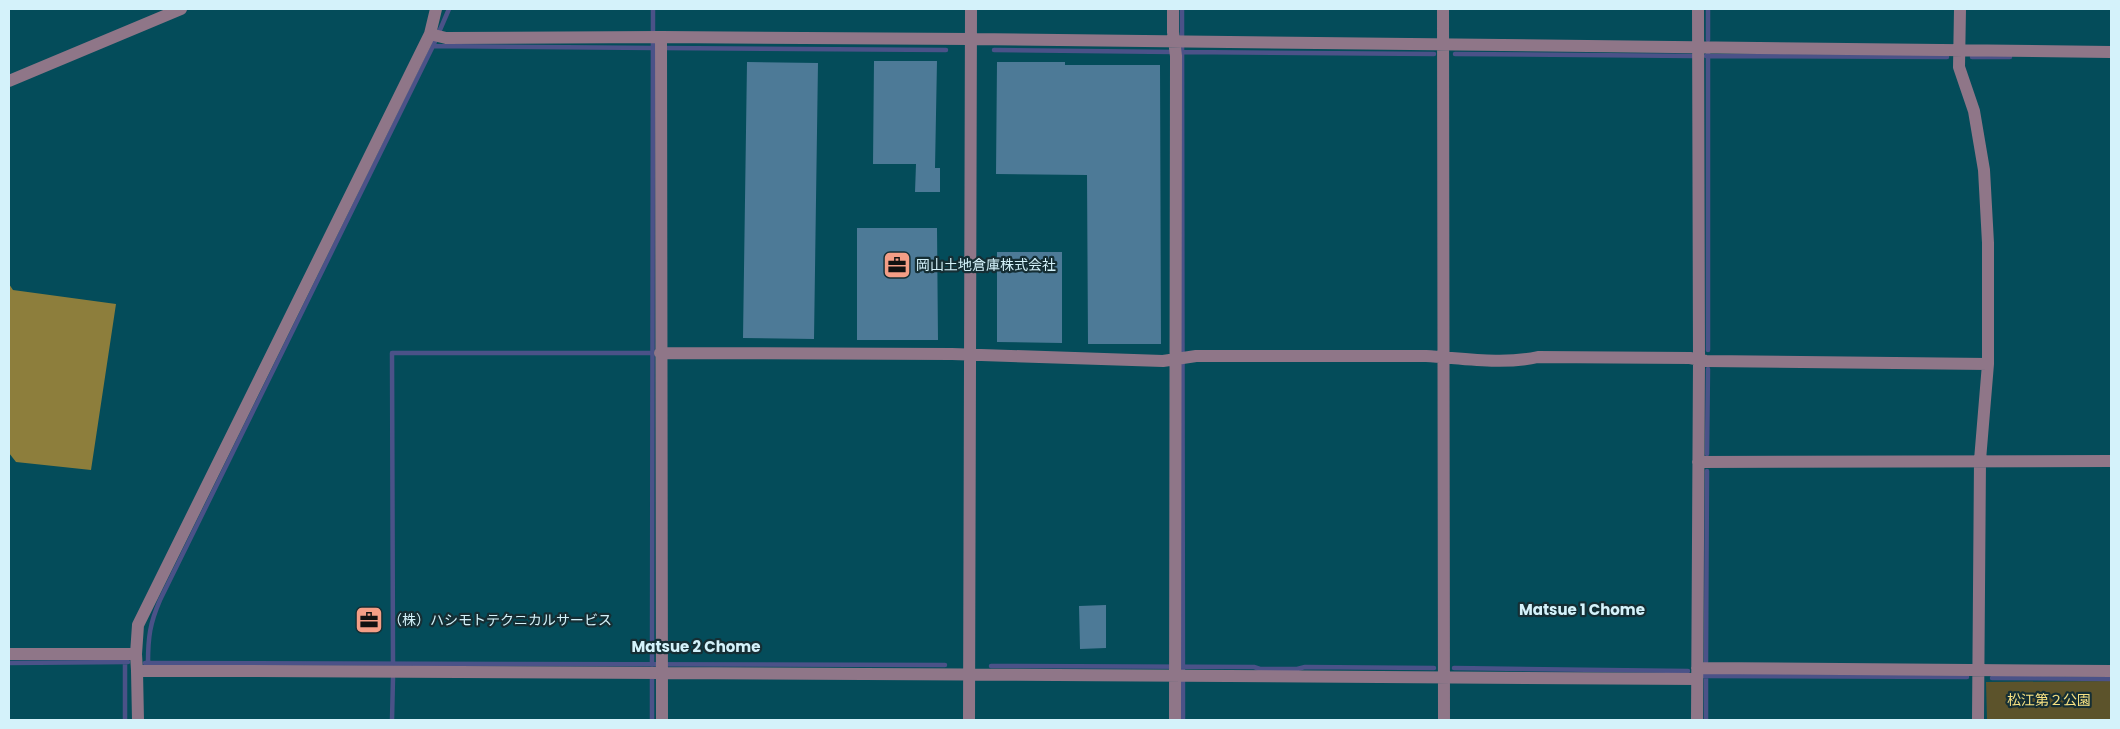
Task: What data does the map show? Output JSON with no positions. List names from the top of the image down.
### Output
{
  "districts": ["Matsue 1 Chome", "Matsue 2 Chome"],
  "parks": ["松江第２公園"],
  "places": {
    "office": ["岡山土地倉庫株式会社", "（株）ハシモトテクニカルサービス"]
  }
}
